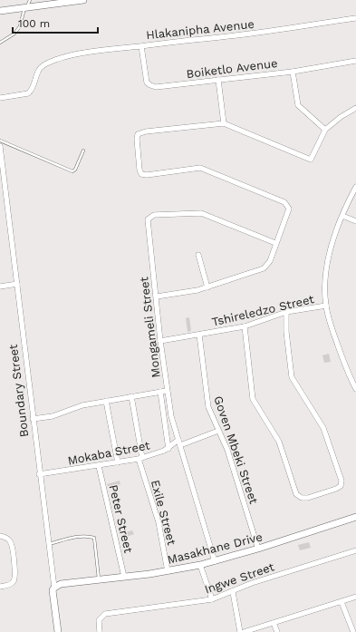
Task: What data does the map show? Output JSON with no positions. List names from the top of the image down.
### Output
{
  "streets": {
    "street": [
      "Hlakanipha Avenue",
      "Boiketlo Avenue",
      "Tshireledzo Street",
      "Mongameli Street",
      "Boundary Street",
      "Goven Mbeki Street",
      "Mokaba Street",
      "Exile Street",
      "Peter Street",
      "Masakhane Drive",
      "Ingwe Street"
    ]
  },
  "crossings": [
    ["Hlakanipha Avenue", "Boiketlo Avenue"],
    ["Tshireledzo Street", "Mongameli Street"],
    ["Tshireledzo Street", "Goven Mbeki Street"],
    ["Mongameli Street", "Mokaba Street"],
    ["Mongameli Street", "Masakhane Drive"],
    ["Boundary Street", "Mokaba Street"],
    ["Boundary Street", "Masakhane Drive"],
    ["Goven Mbeki Street", "Mokaba Street"],
    ["Goven Mbeki Street", "Masakhane Drive"],
    ["Mokaba Street", "Exile Street"],
    ["Mokaba Street", "Peter Street"],
    ["Exile Street", "Masakhane Drive"],
    ["Peter Street", "Masakhane Drive"]
  ],
  "scale_bar": "100 m"
}
